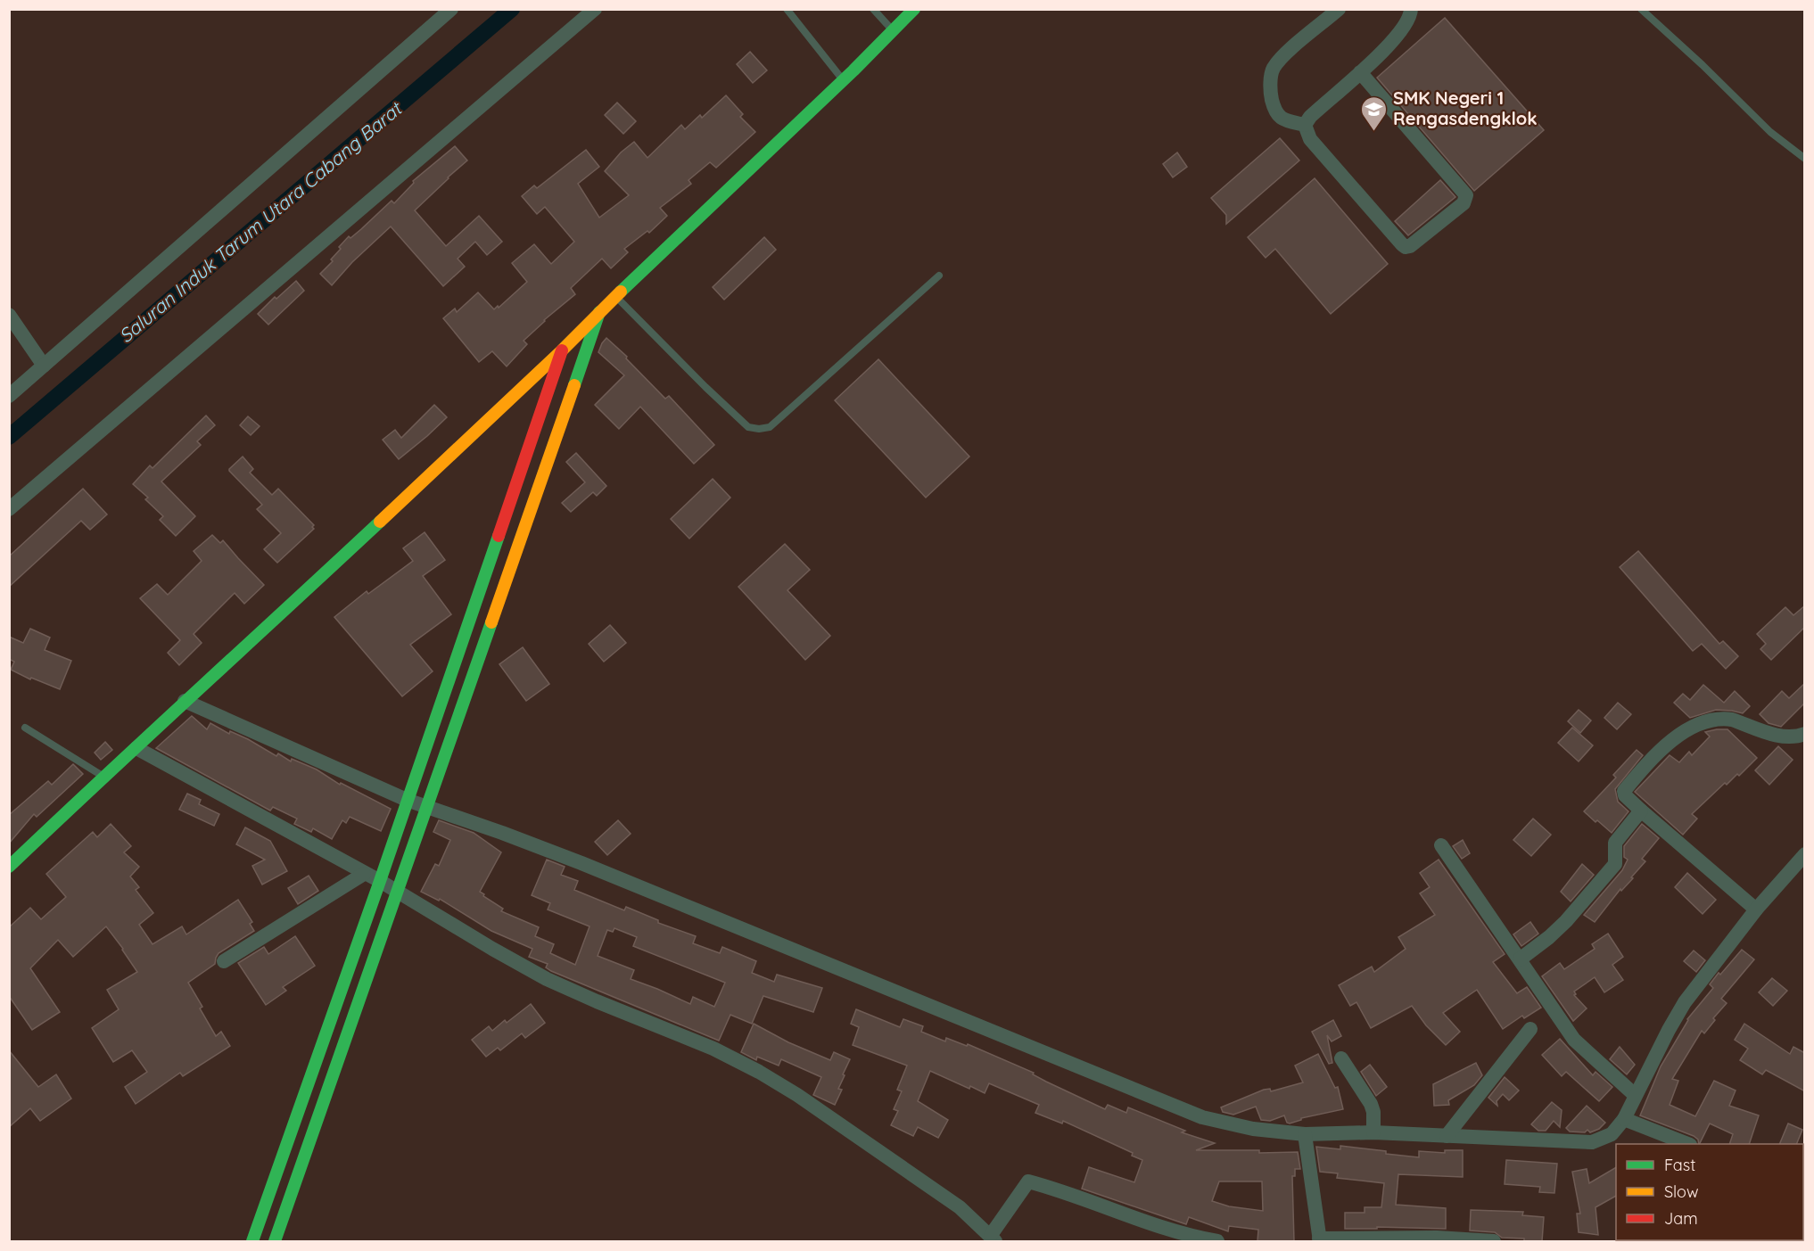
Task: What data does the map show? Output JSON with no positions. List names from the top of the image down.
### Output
{
  "water": ["Saluran Induk Tarum Utara Cabang Barat"],
  "places": {
    "school or university": ["SMK Negeri 1 Rengasdengklok"]
  },
  "legend": ["Fast", "Slow", "Jam"]
}
